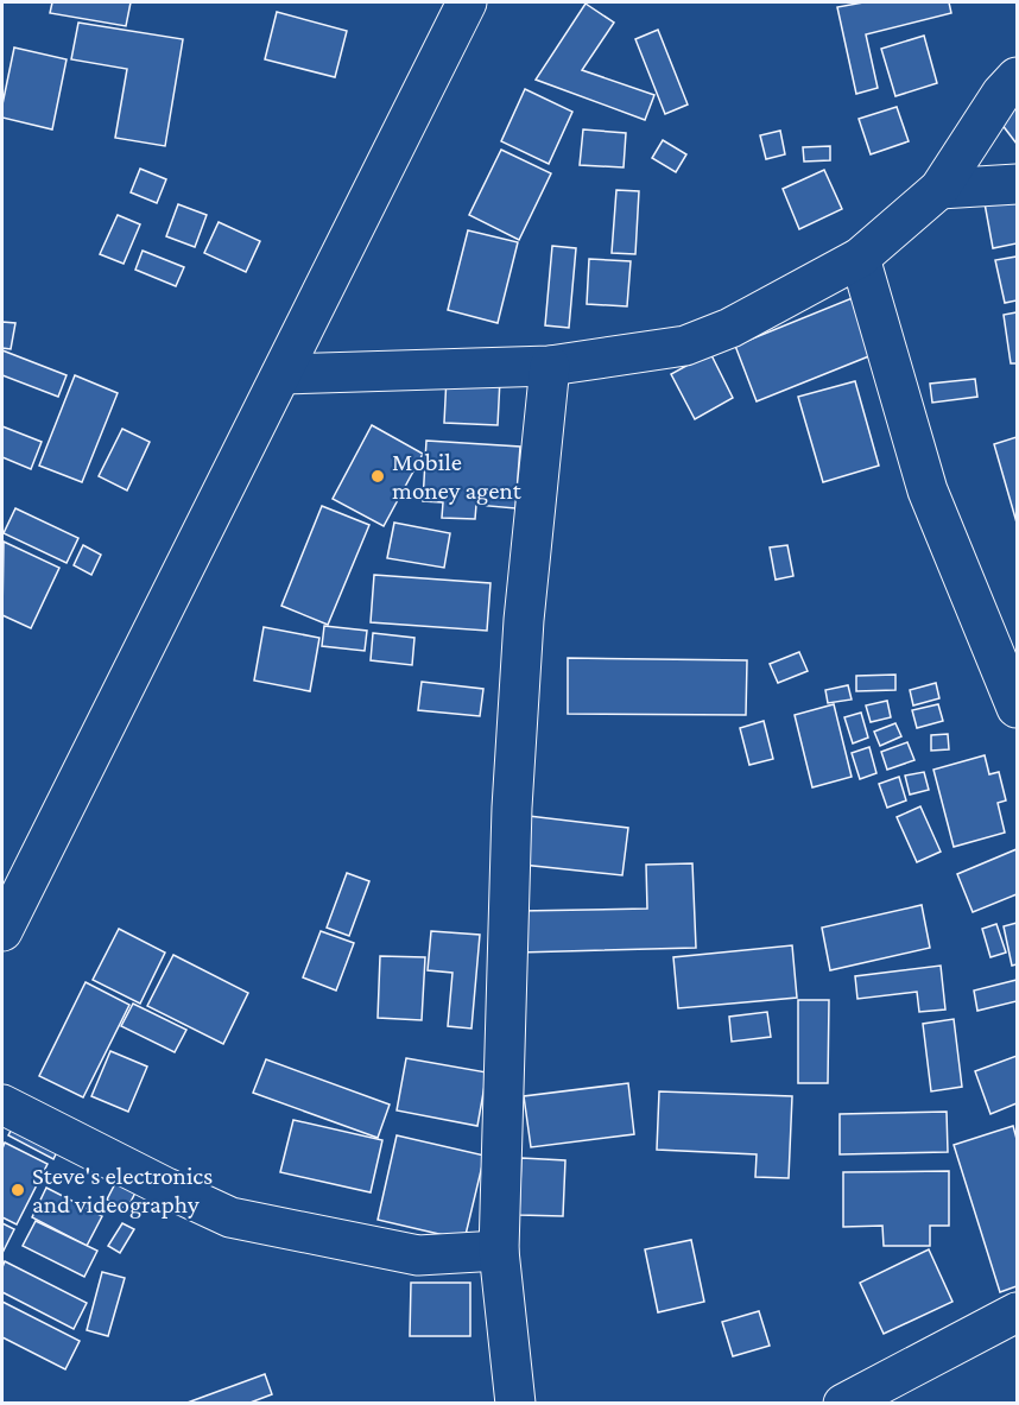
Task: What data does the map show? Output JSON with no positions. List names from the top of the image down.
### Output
{
  "places": ["Mobile money agent", "Steve's electronics and videography"]
}
